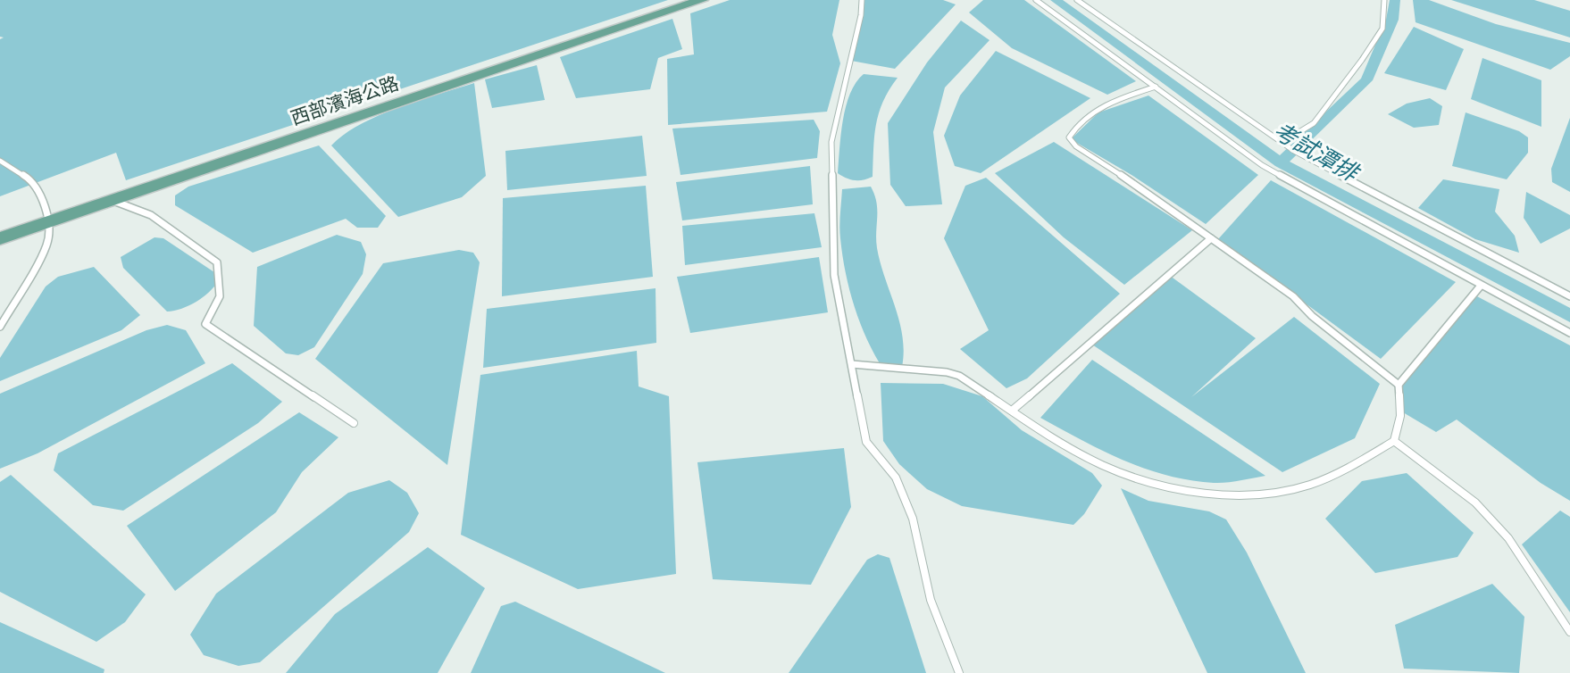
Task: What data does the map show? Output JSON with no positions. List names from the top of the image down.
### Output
{
  "streets": {
    "main road": ["西部濱海公路"]
  },
  "water": ["考試潭排"]
}
